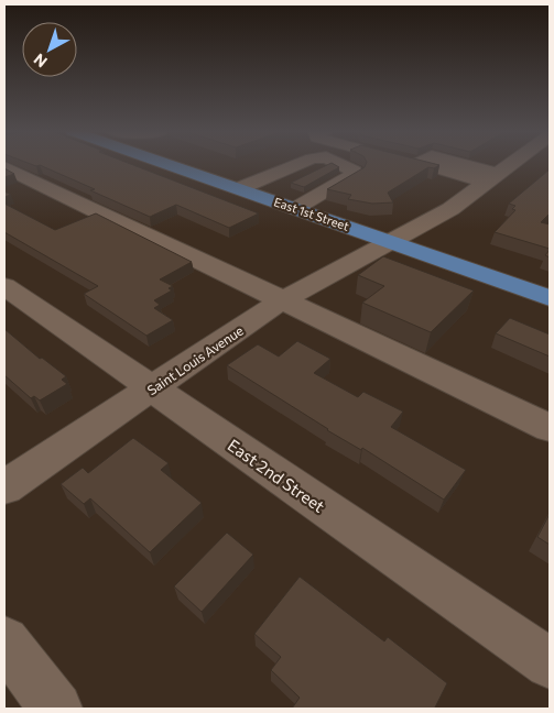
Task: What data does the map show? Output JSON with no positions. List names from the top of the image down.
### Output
{
  "streets": {
    "main road": ["East 1st Street"],
    "street": ["Saint Louis Avenue", "East 2nd Street"]
  },
  "crossings": [
    ["East 1st Street", "Saint Louis Avenue"],
    ["Saint Louis Avenue", "East 2nd Street"]
  ],
  "north": "bottom left"
}
